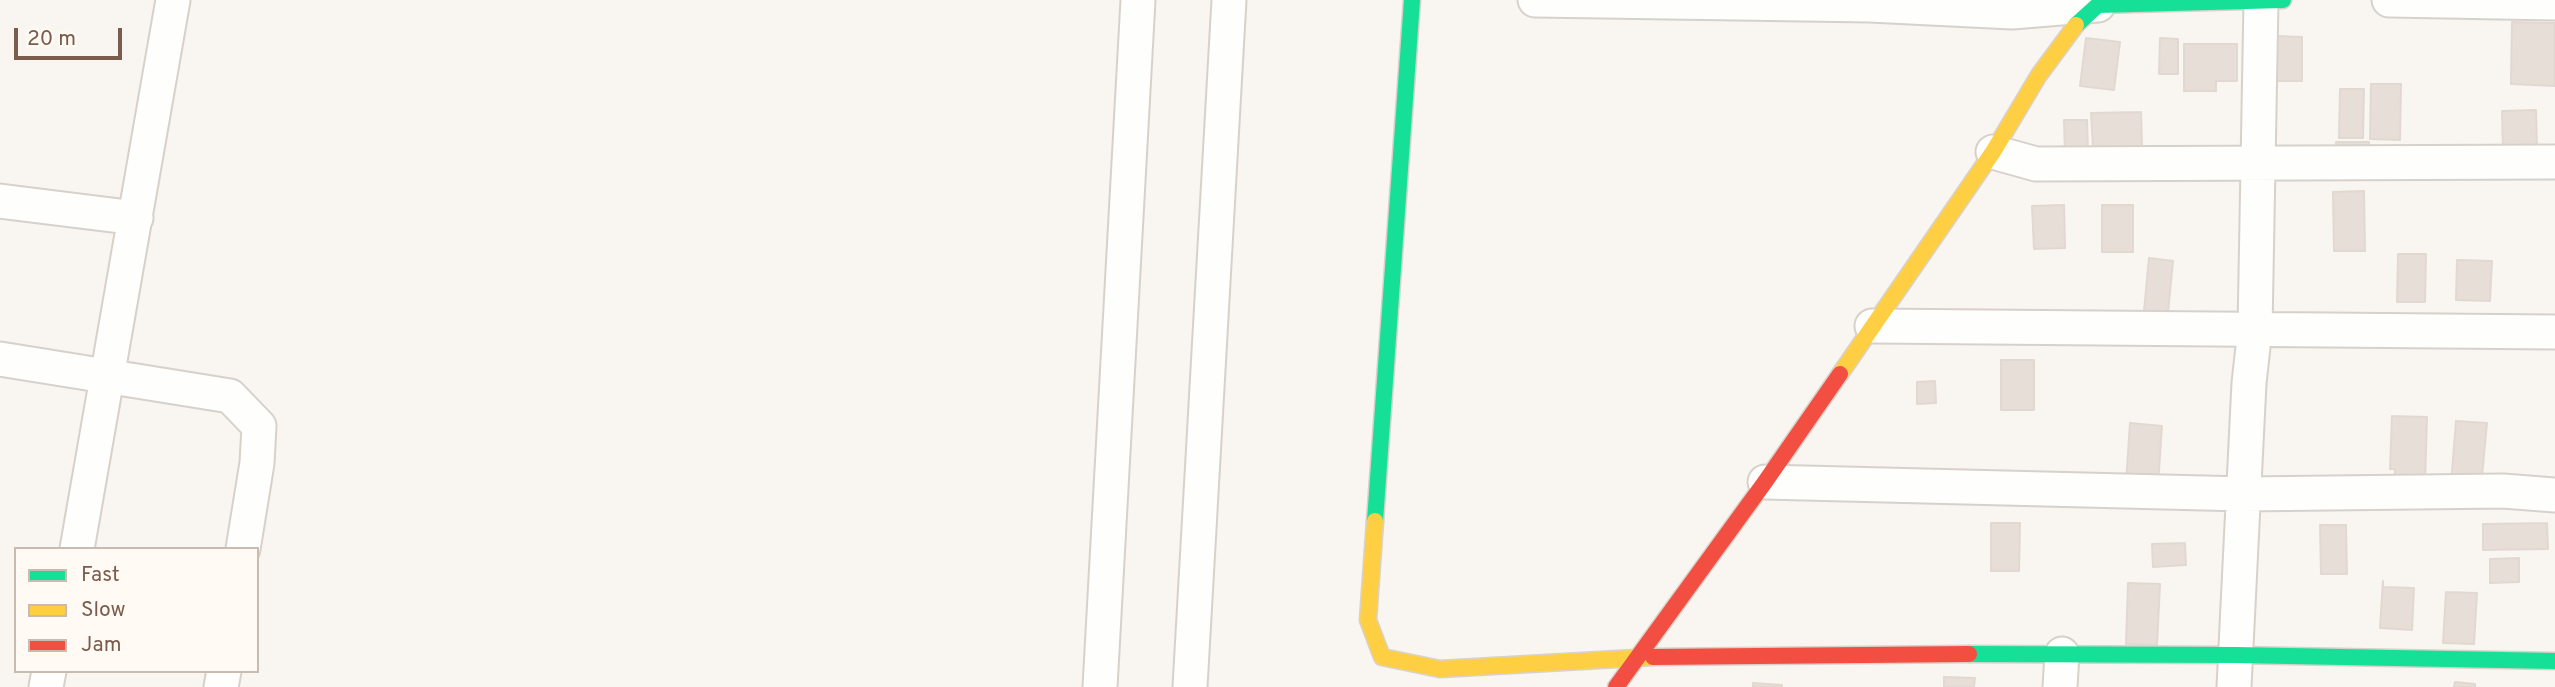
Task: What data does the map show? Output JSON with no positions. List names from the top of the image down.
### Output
{
  "legend": ["Fast", "Slow", "Jam"],
  "scale_bar": "20 m"
}
